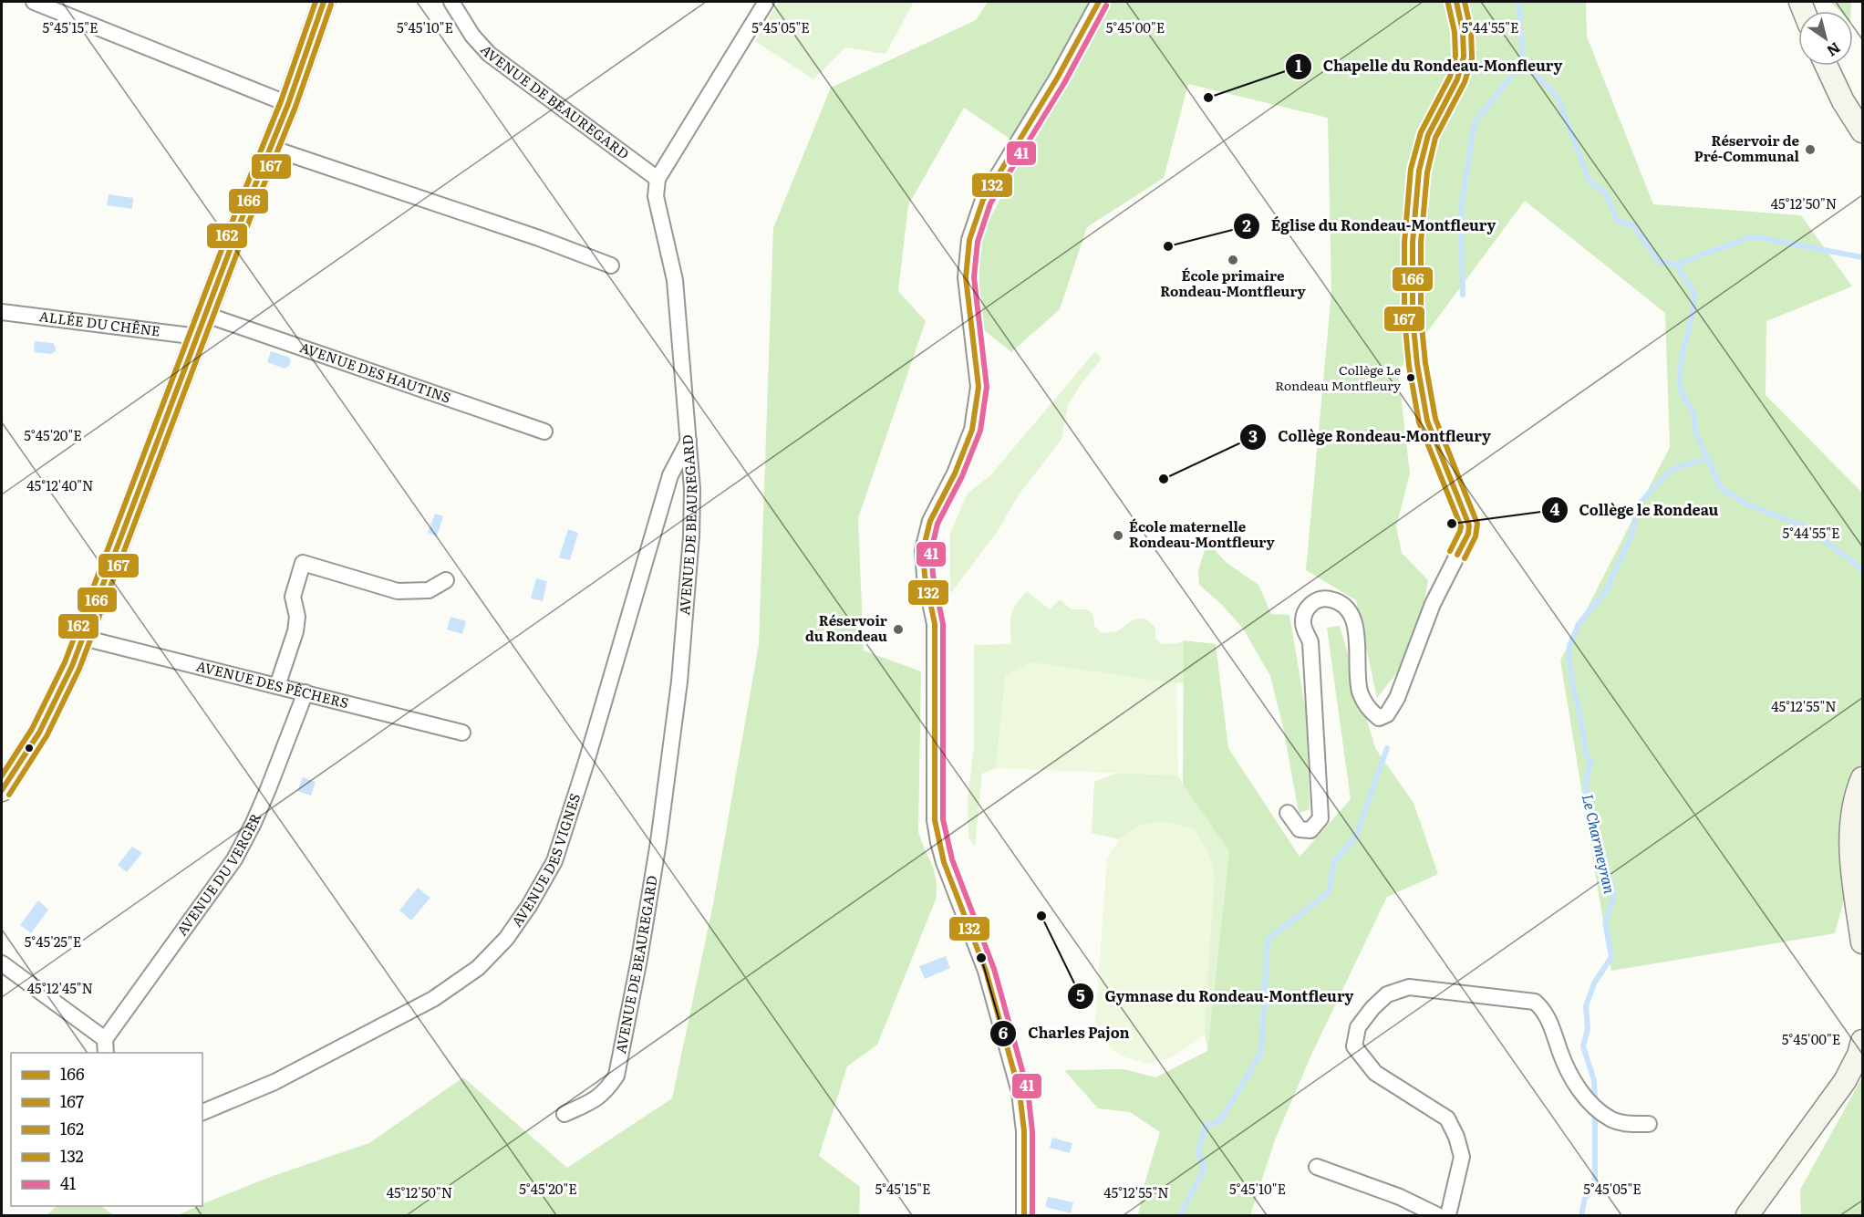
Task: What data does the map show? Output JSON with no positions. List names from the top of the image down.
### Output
{
  "streets": {
    "street": [
      "AVENUE DE BEAUREGARD",
      "ALLÉE DU CHÊNE",
      "AVENUE DES HAUTINS",
      "AVENUE DES PÊCHERS",
      "AVENUE DES VIGNES",
      "AVENUE DU VERGER"
    ]
  },
  "crossings": [
    ["AVENUE DE BEAUREGARD", "AVENUE DES VIGNES"],
    ["AVENUE DES PÊCHERS", "AVENUE DU VERGER"]
  ],
  "water": ["Le Charmeyran"],
  "places": [
    "Chapelle du Rondeau-Monfleury",
    "Réservoir de Pré-Communal",
    "Église du Rondeau-Montfleury",
    "École primaire Rondeau-Montfleury",
    "Collège Le Rondeau Montfleury",
    "Collège Rondeau-Montfleury",
    "Collège le Rondeau",
    "École maternelle Rondeau-Montfleury",
    "Réservoir du Rondeau",
    "Gymnase du Rondeau-Montfleury",
    "Charles Pajon"
  ],
  "lines": [
    "transit line 166",
    "transit line 162",
    "transit line 132",
    "transit line 167",
    "transit line 41"
  ],
  "legend": [
    "166",
    "167",
    "162",
    "132",
    "41"
  ],
  "north": "bottom right",
  "coordinates": [
    "5°45'15\"E",
    "5°45'10\"E",
    "5°45'05\"E",
    "5°45'00\"E",
    "5°44'55\"E",
    "45°12'50\"N",
    "5°45'20\"E",
    "45°12'40\"N",
    "45°12'55\"N",
    "5°45'25\"E",
    "45°12'45\"N"
  ]
}
